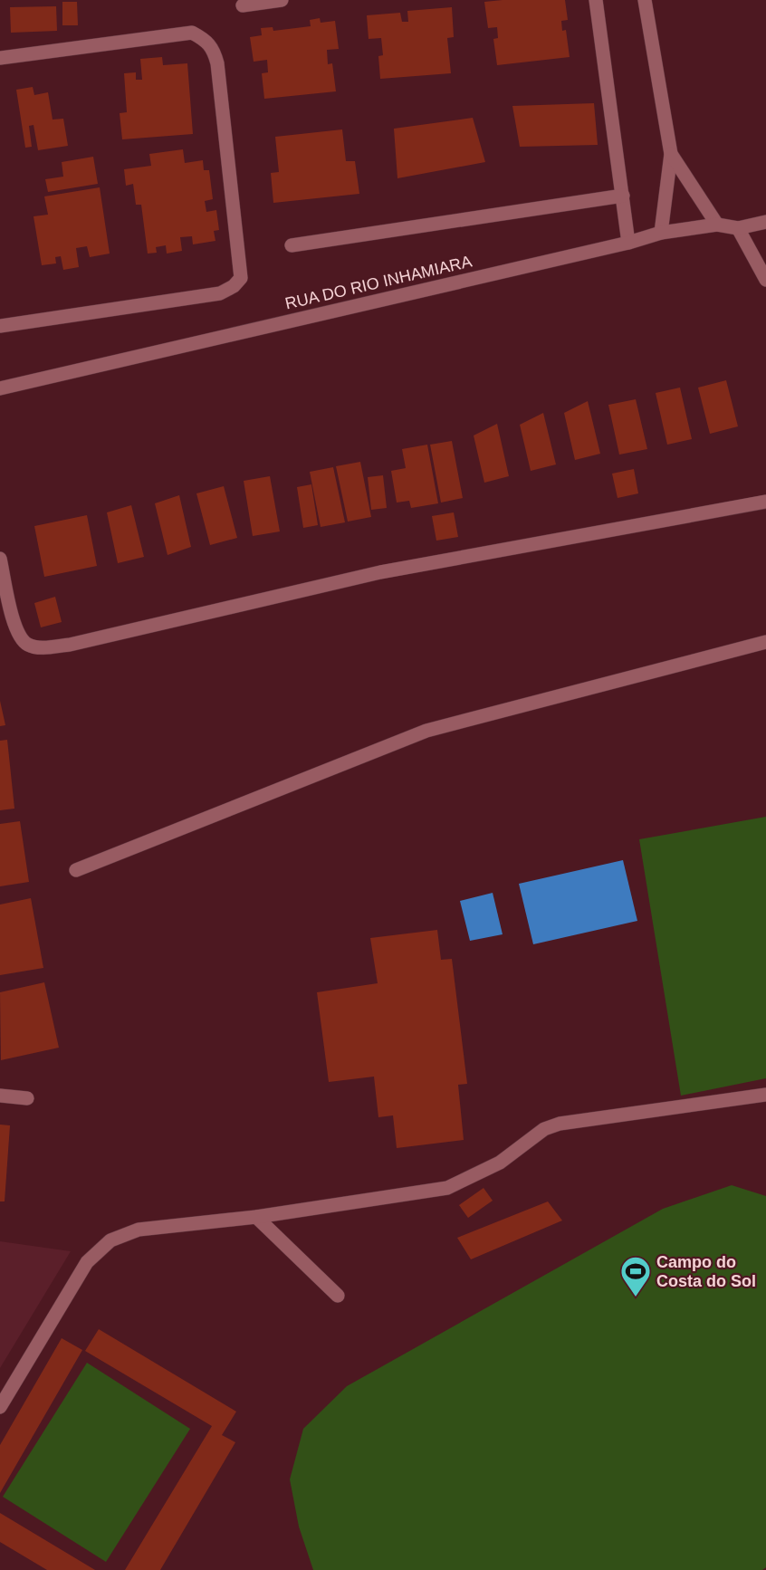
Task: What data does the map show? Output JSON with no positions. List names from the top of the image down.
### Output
{
  "streets": {
    "street": ["RUA DO RIO INHAMIARA"]
  },
  "places": {
    "sports": ["Campo do Costa do Sol"]
  }
}
